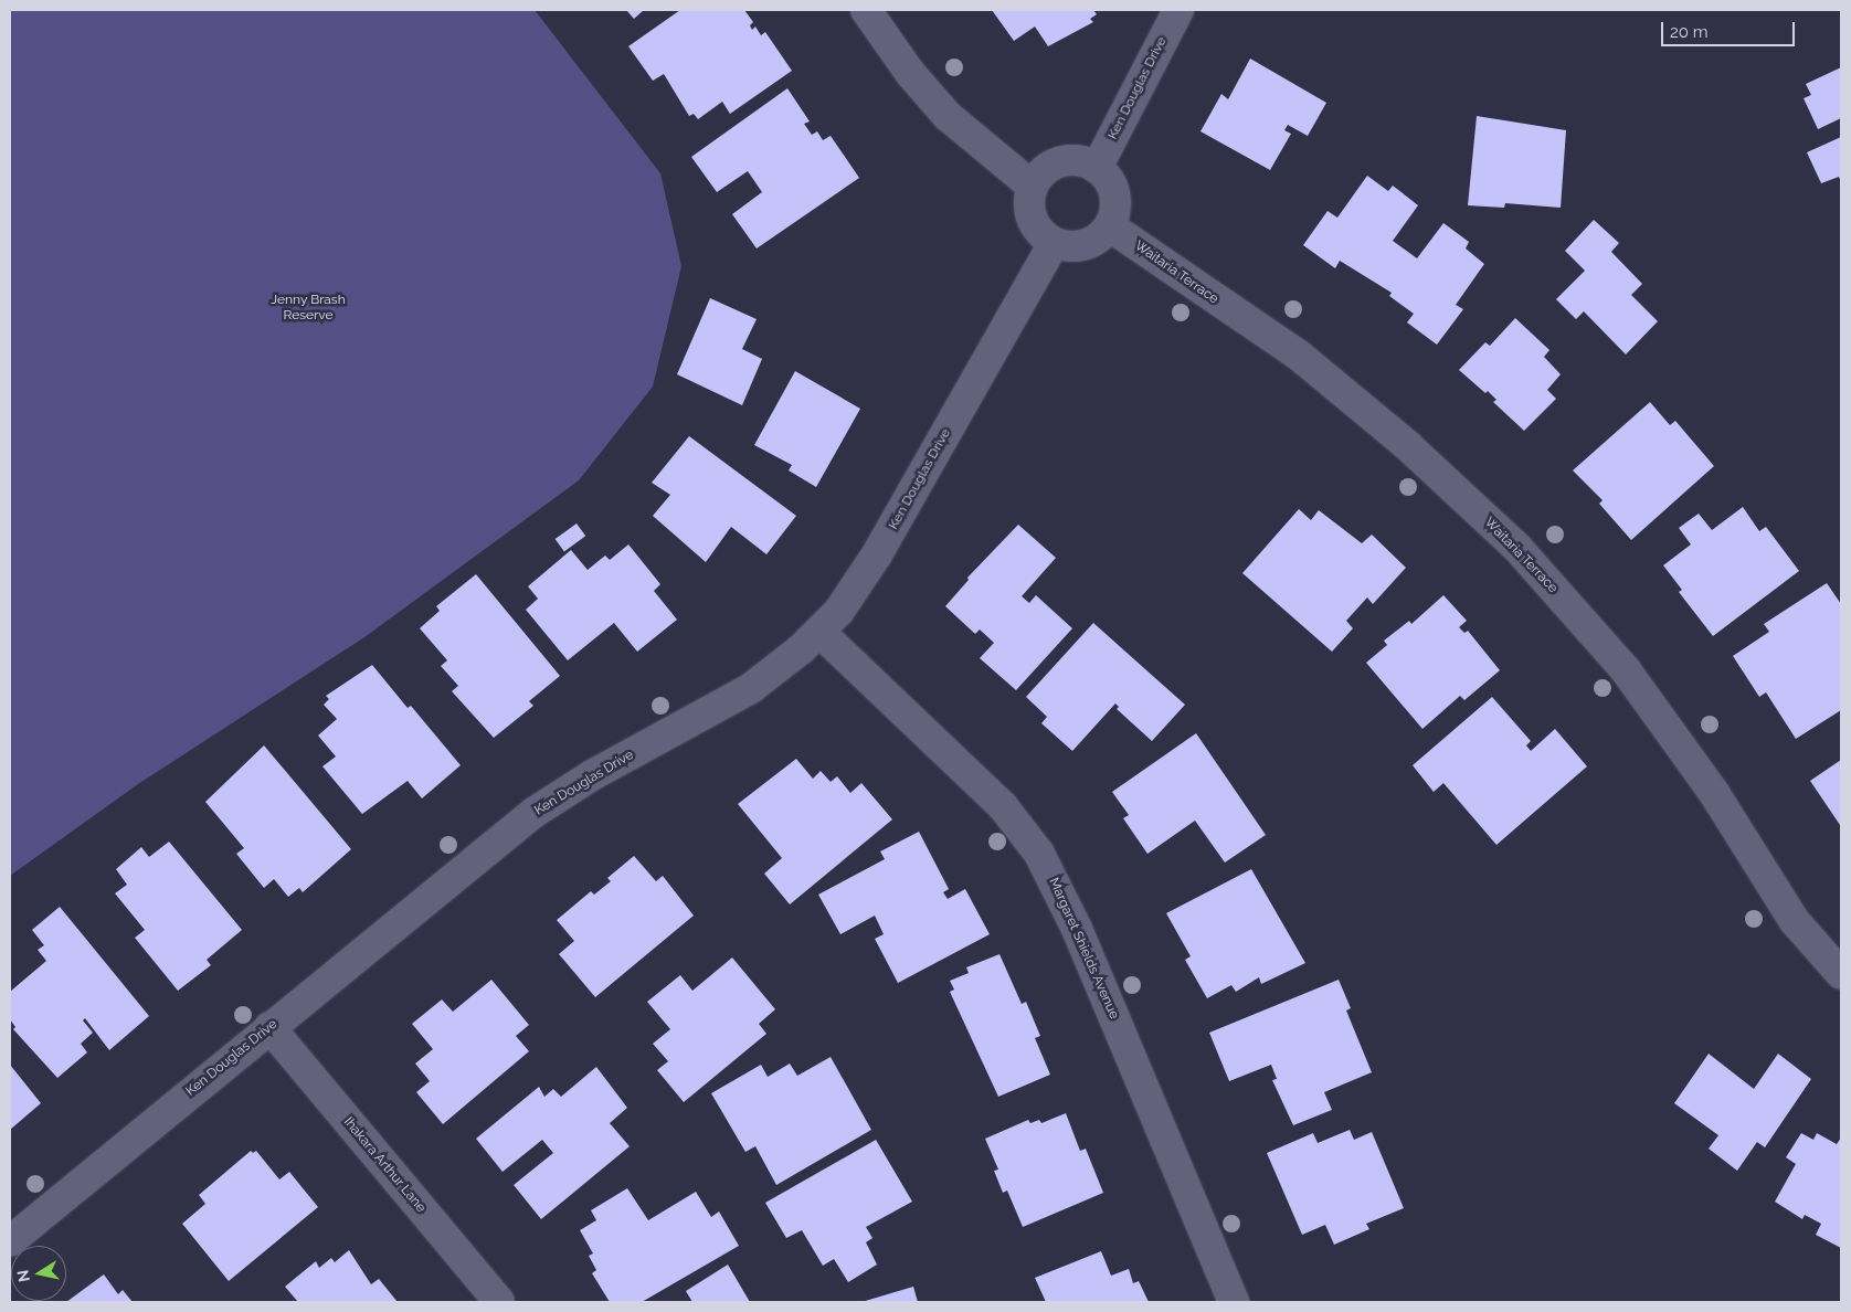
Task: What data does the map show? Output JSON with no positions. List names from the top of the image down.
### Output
{
  "streets": {
    "street": [
      "Ken Douglas Drive",
      "Waitaria Terrace",
      "Margaret Shields Avenue",
      "Ihakara Arthur Lane"
    ]
  },
  "crossings": [
    ["Ken Douglas Drive", "Waitaria Terrace"],
    ["Ken Douglas Drive", "Margaret Shields Avenue"],
    ["Ken Douglas Drive", "Ihakara Arthur Lane"]
  ],
  "parks": ["Jenny Brash Reserve"],
  "scale_bar": "20 m",
  "north": "left"
}
